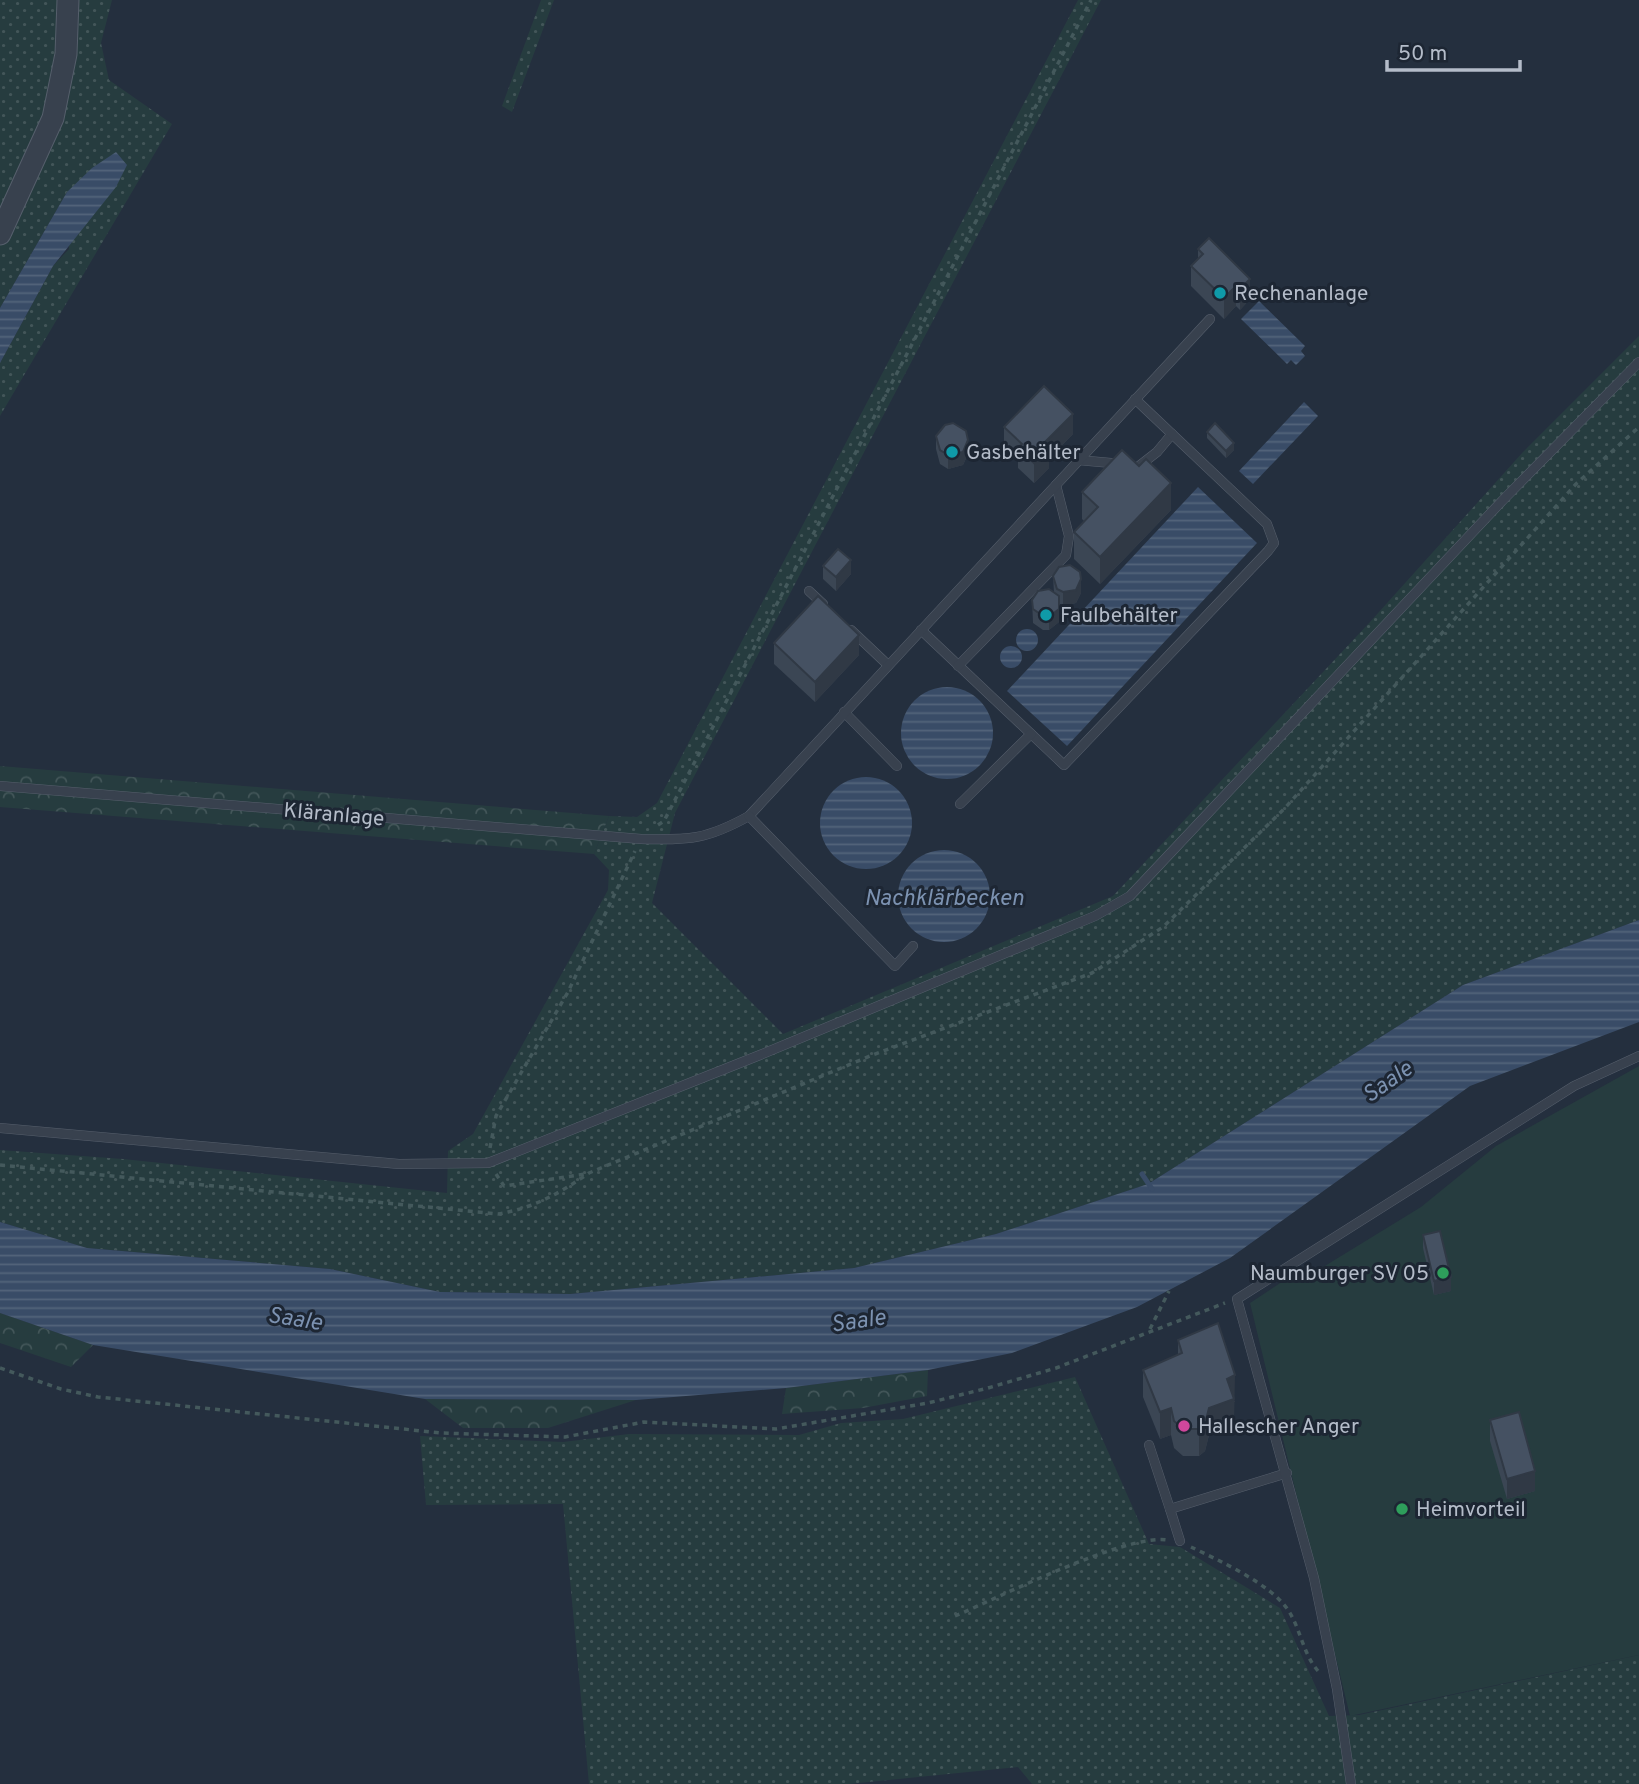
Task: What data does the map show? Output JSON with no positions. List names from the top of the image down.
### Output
{
  "streets": {
    "lane": ["Kläranlage"]
  },
  "water": ["Nachklärbecken", "Saale"],
  "places": [
    "Rechenanlage",
    "Gasbehälter",
    "Faulbehälter",
    "Naumburger SV 05",
    "Hallescher Anger",
    "Heimvorteil"
  ],
  "scale_bar": "50 m"
}
